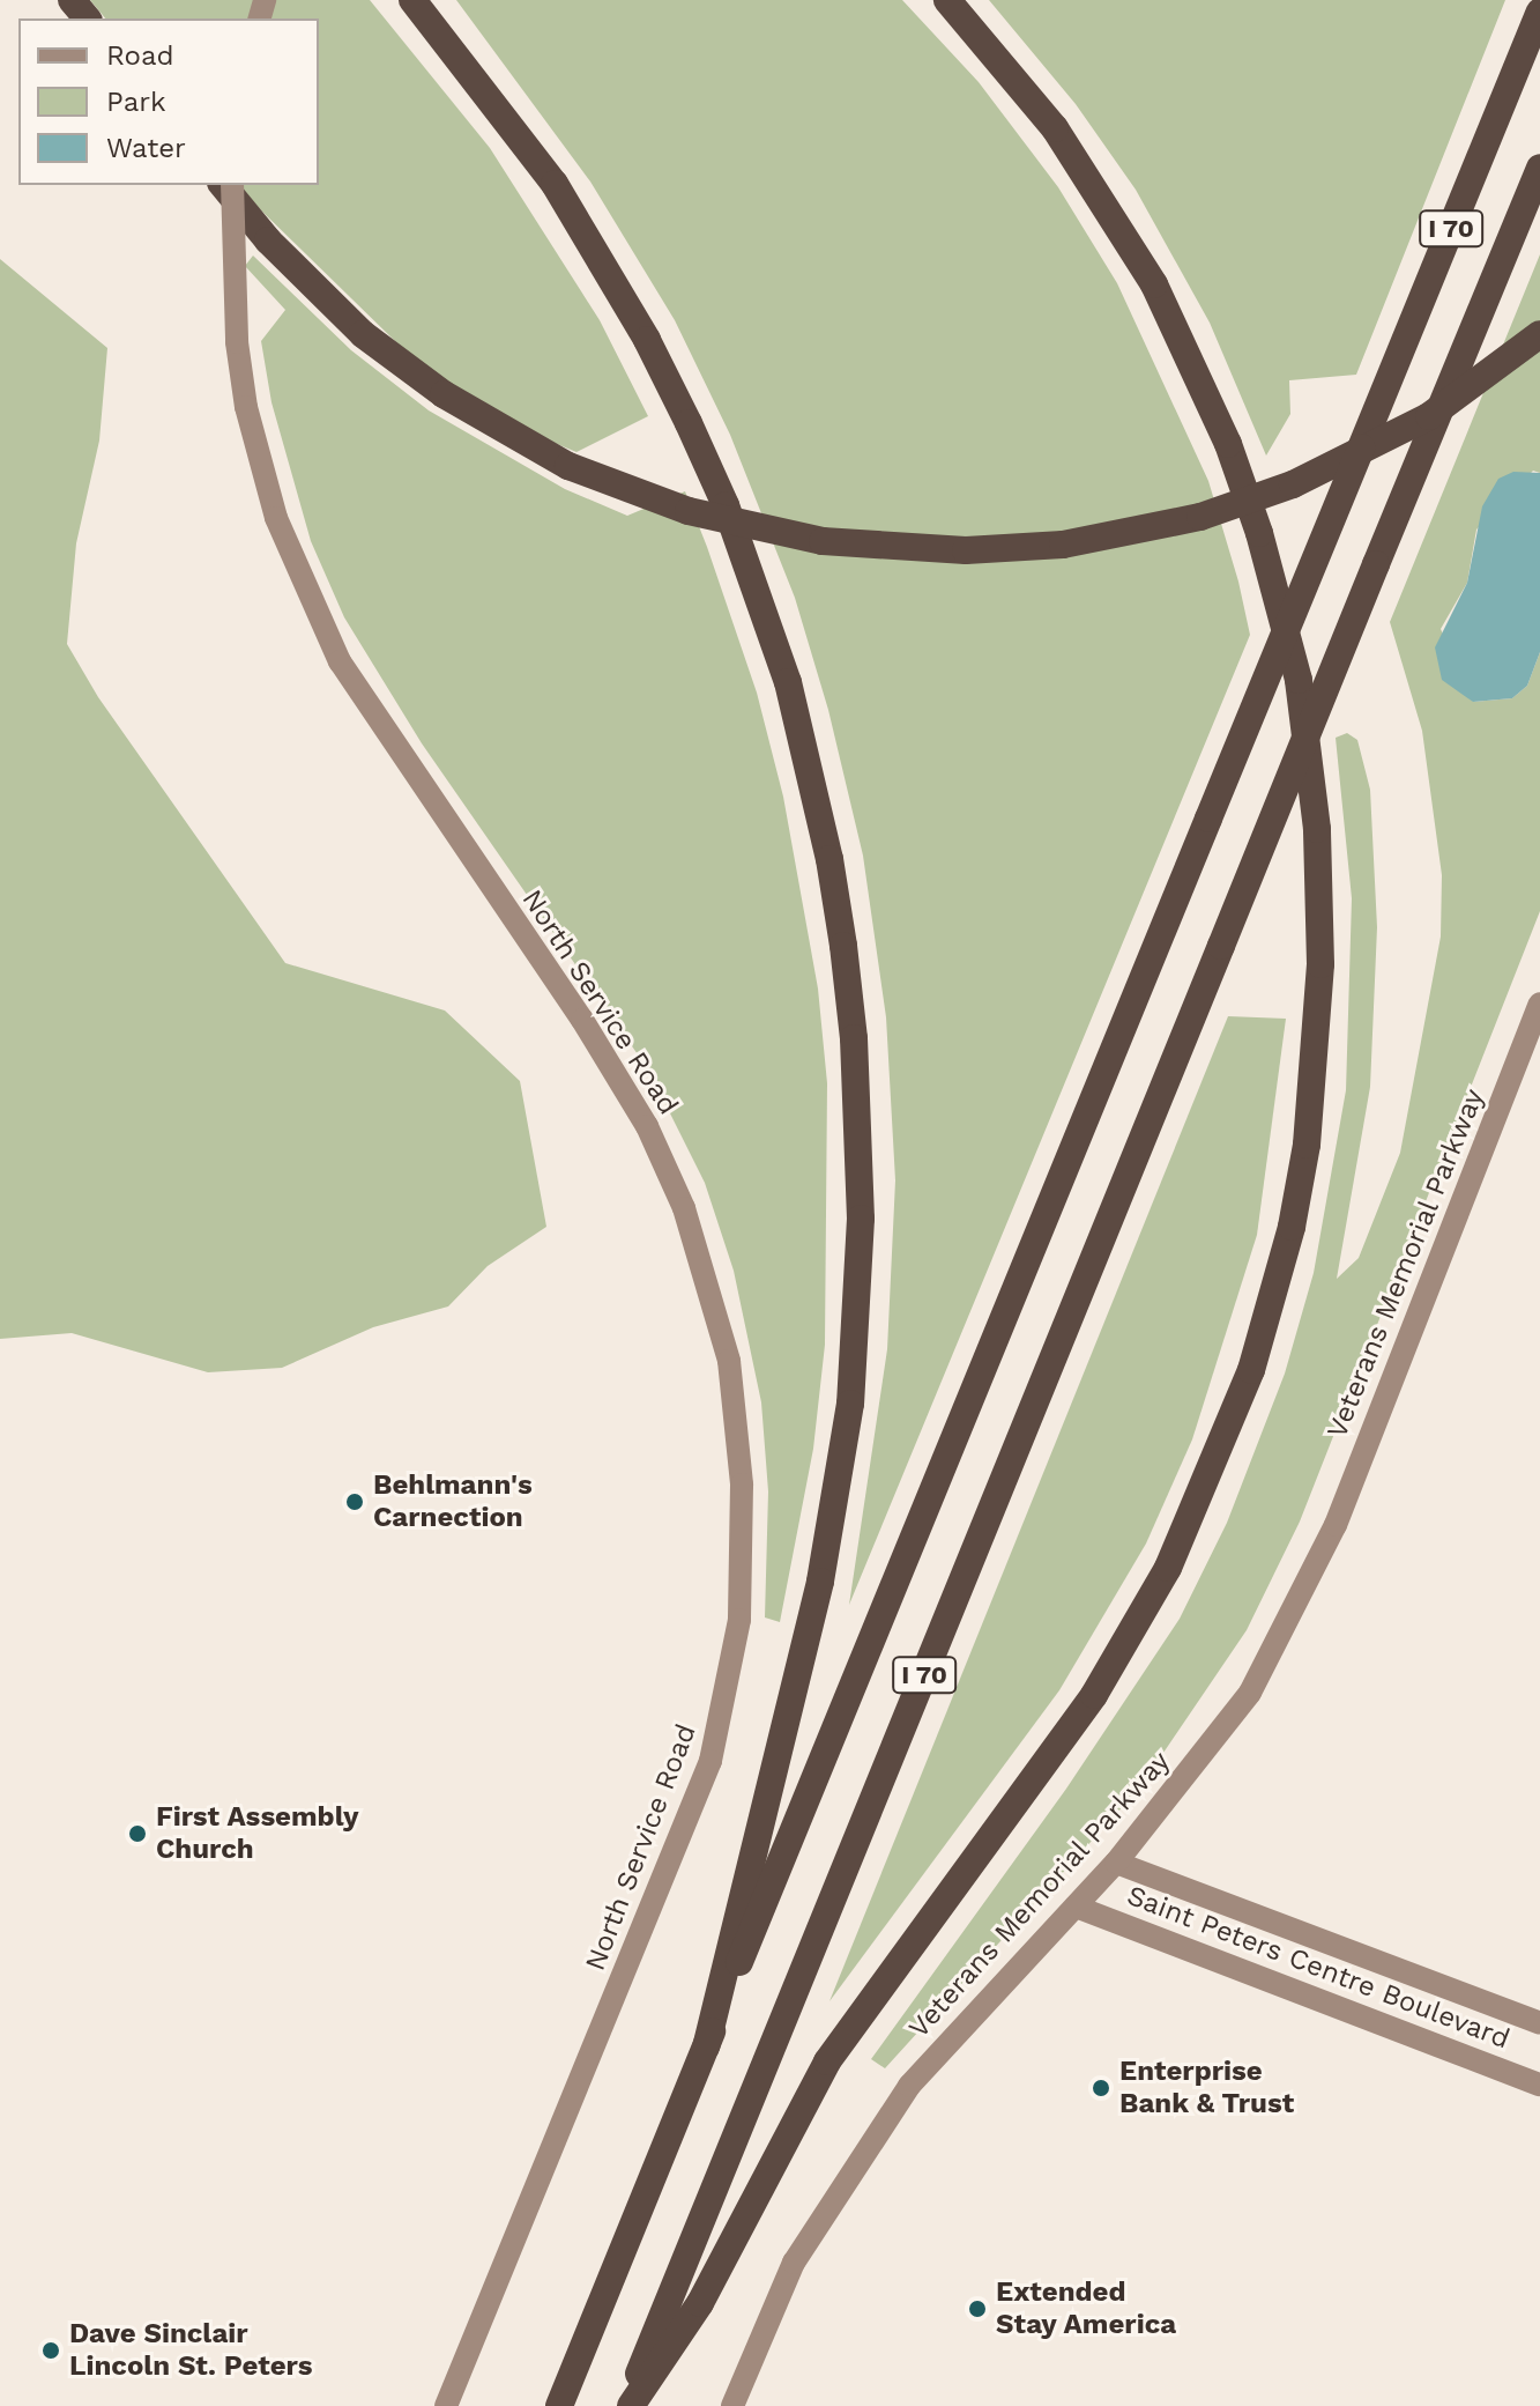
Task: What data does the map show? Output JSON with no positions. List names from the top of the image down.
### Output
{
  "streets": {
    "highway": ["I 70"],
    "street": ["North Service Road", "Veterans Memorial Parkway", "Saint Peters Centre Boulevard"]
  },
  "crossings": [
    ["Veterans Memorial Parkway", "Saint Peters Centre Boulevard"]
  ],
  "places": [
    "Behlmann's Carnection",
    "First Assembly Church",
    "Enterprise Bank & Trust",
    "Extended Stay America",
    "Dave Sinclair Lincoln St. Peters"
  ],
  "legend": ["Road", "Park", "Water"]
}
